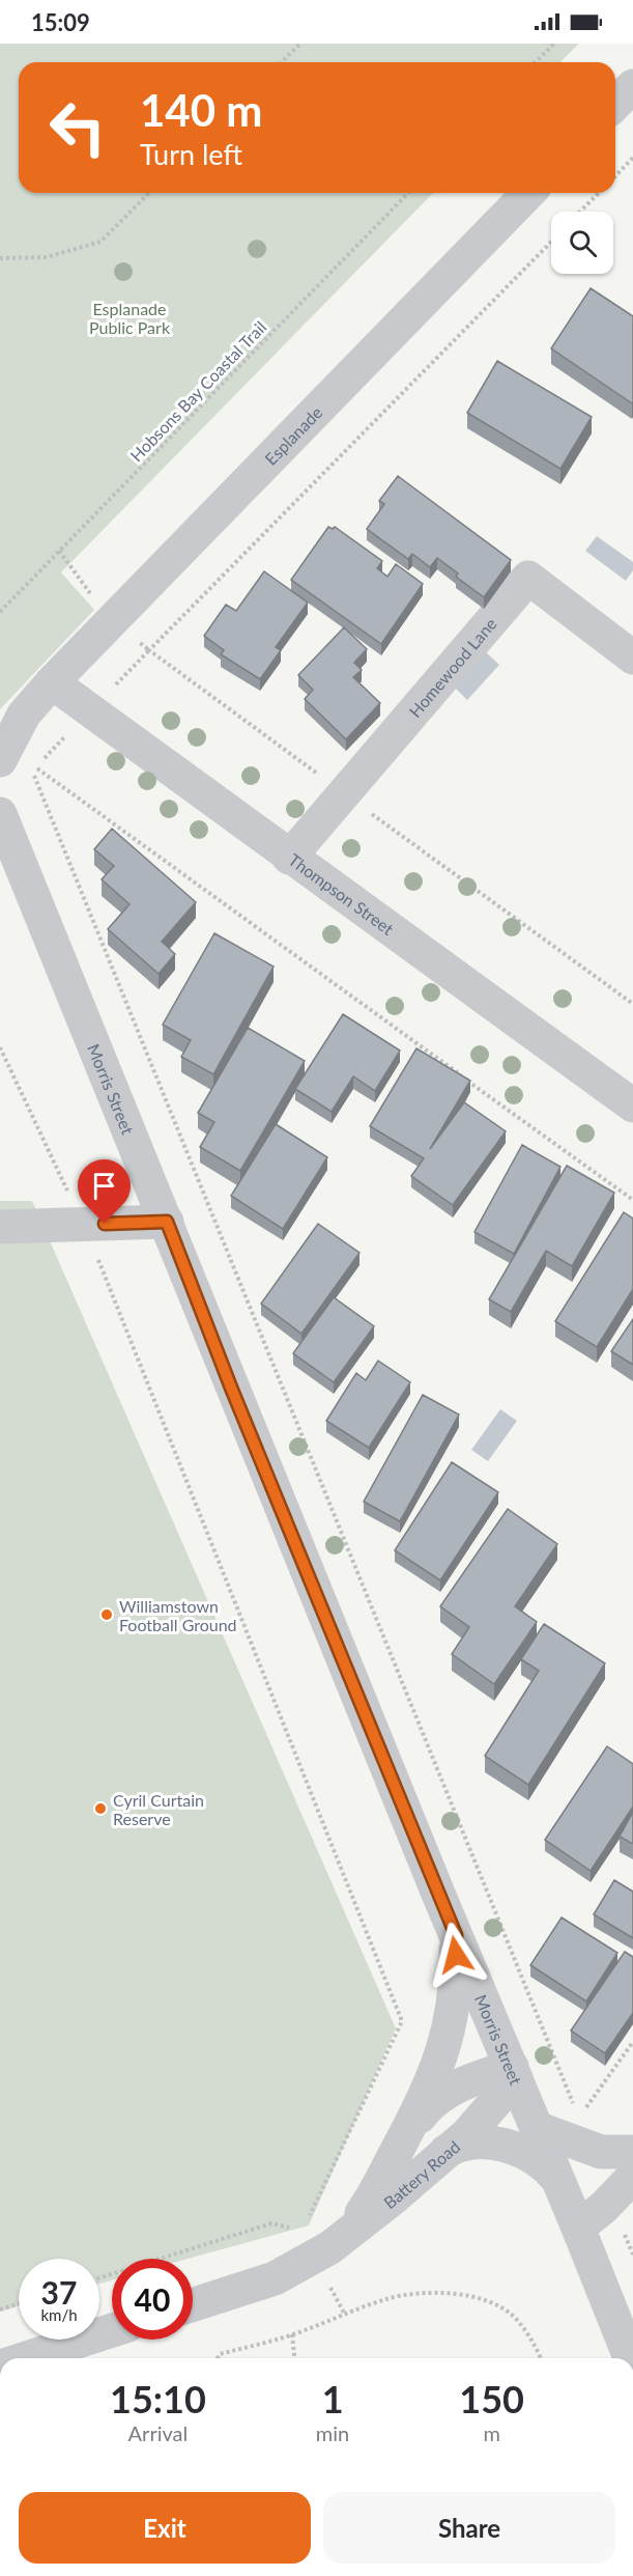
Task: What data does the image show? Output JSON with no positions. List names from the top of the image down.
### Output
{
  "streets": {
    "street": [
      "Esplanade",
      "Homewood Lane",
      "Thompson Street",
      "Morris Street",
      "Battery Road"
    ],
    "path": ["Hobsons Bay Coastal Trail"]
  },
  "crossings": [
    ["Esplanade", "Thompson Street"],
    ["Homewood Lane", "Thompson Street"],
    ["Morris Street", "Battery Road"]
  ],
  "parks": ["Esplanade Public Park"],
  "places": ["Williamstown Football Ground", "Cyril Curtain Reserve"],
  "page": {
    "status": "15:09",
    "turn": ["140 m", "Turn left"],
    "speed": "37 km/h",
    "limit": "40",
    "eta": [
      "15:10",
      "Arrival",
      "1",
      "min",
      "150",
      "m"
    ],
    "buttons": ["Exit", "Share"]
  }
}
